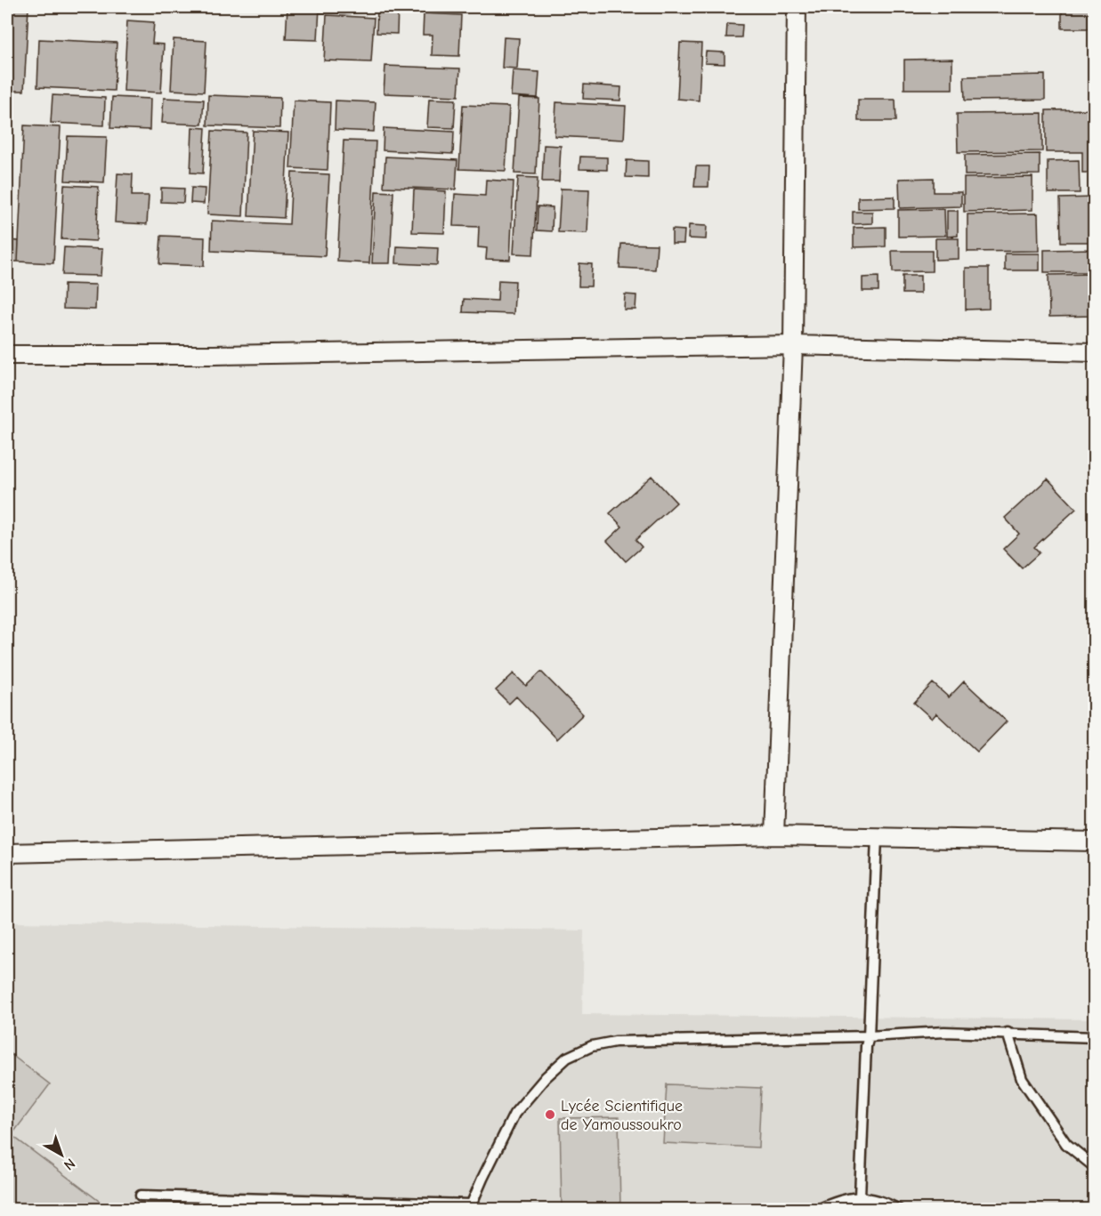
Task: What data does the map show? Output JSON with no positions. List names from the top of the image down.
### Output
{
  "places": ["Lycée Scientifique de Yamoussoukro"],
  "north": "bottom right"
}
